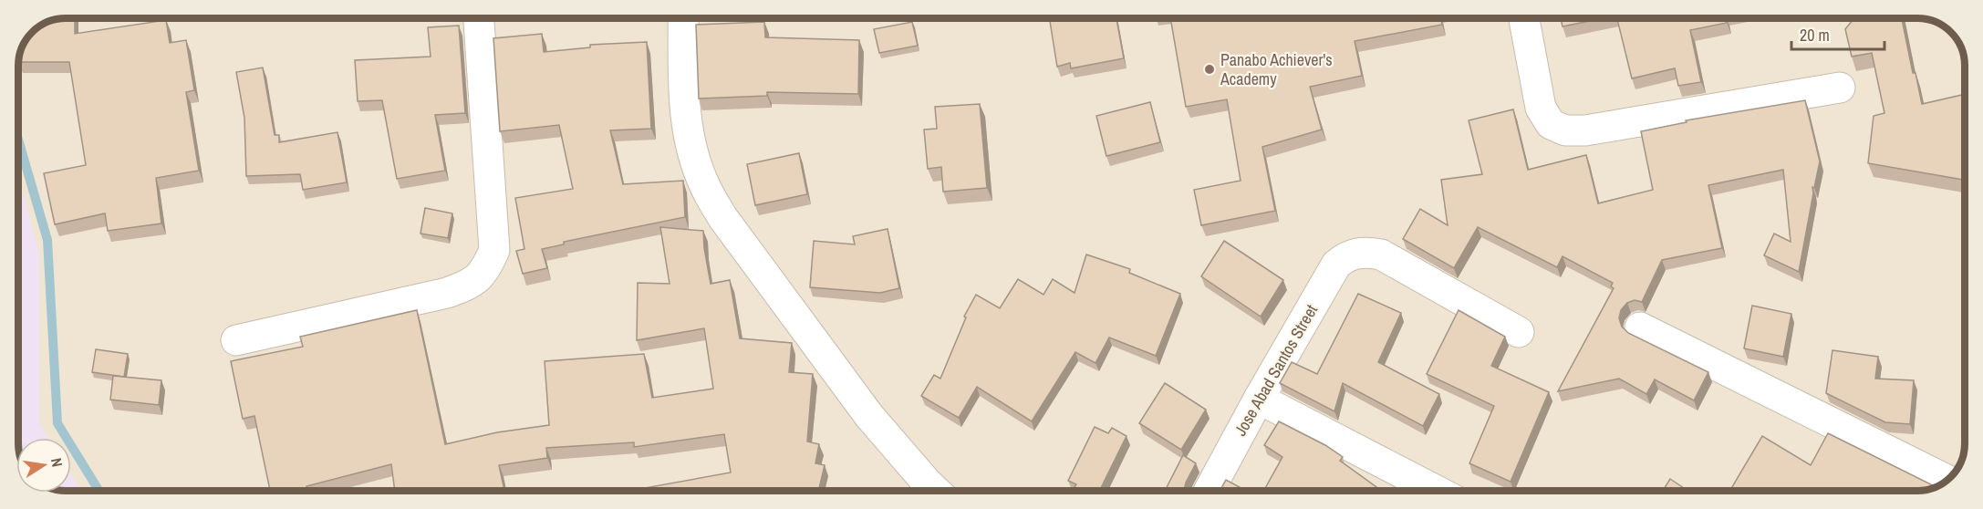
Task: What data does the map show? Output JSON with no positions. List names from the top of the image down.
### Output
{
  "streets": {
    "street": ["Jose Abad Santos Street"]
  },
  "places": ["Panabo Achiever's Academy"],
  "scale_bar": "20 m",
  "north": "right"
}
